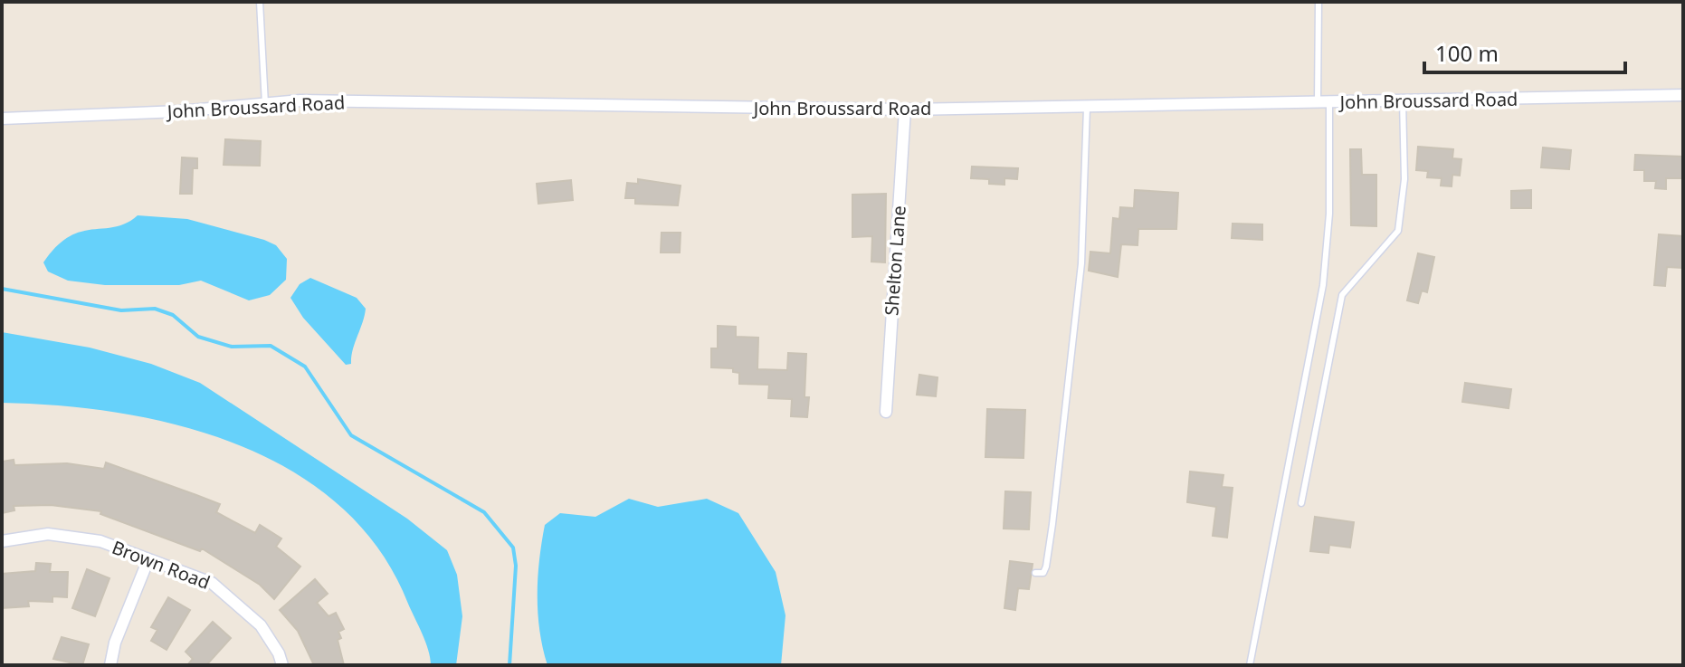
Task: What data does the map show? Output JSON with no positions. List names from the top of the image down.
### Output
{
  "streets": {
    "street": ["John Broussard Road", "Shelton Lane", "Brown Road"]
  },
  "crossings": [
    ["John Broussard Road", "Shelton Lane"]
  ],
  "scale_bar": "100 m"
}
